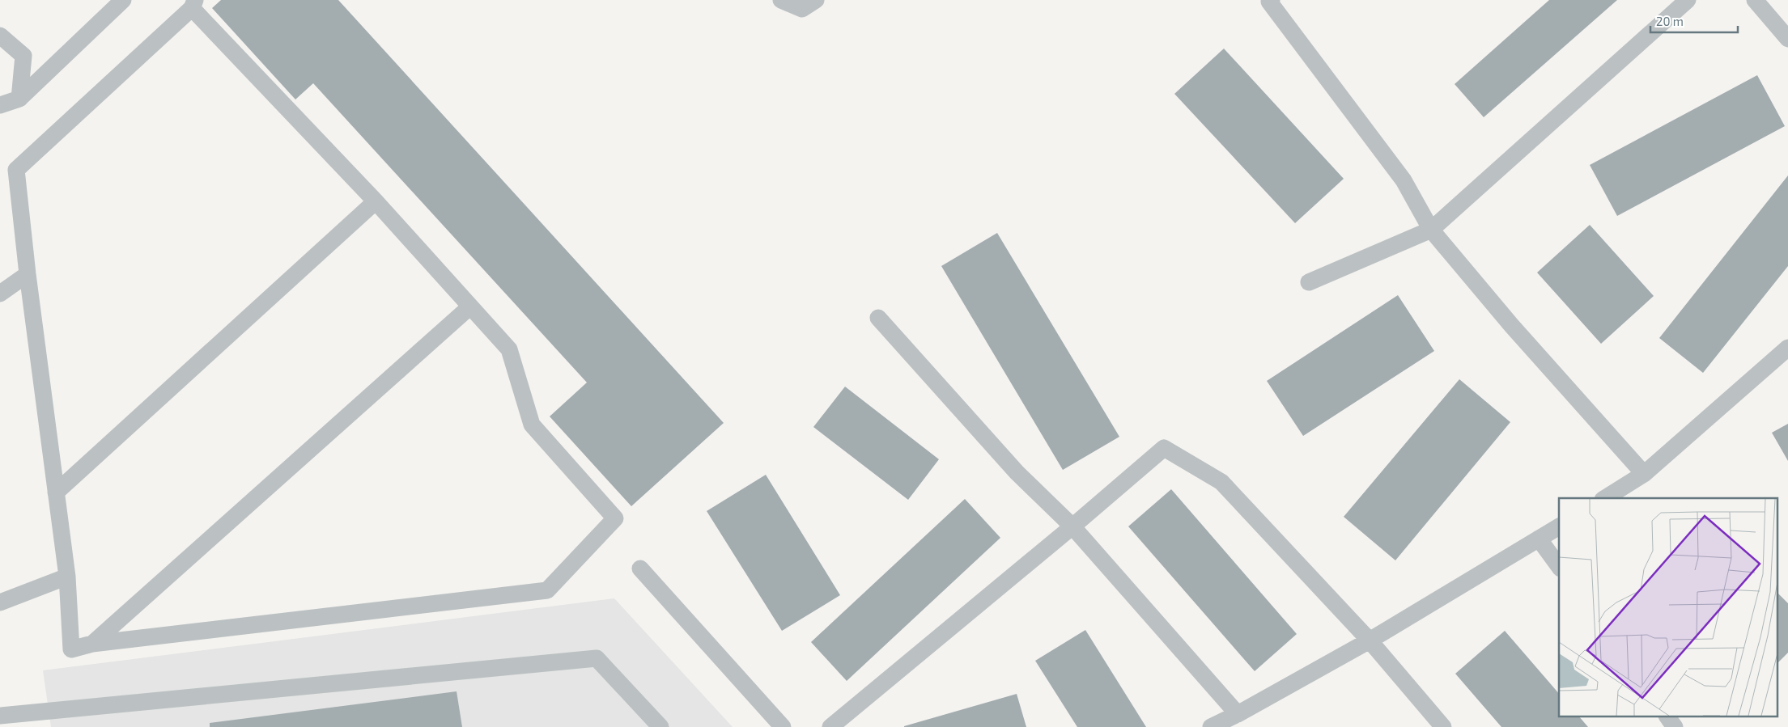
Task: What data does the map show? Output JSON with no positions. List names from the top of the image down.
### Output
{
  "scale_bar": "20 m"
}
